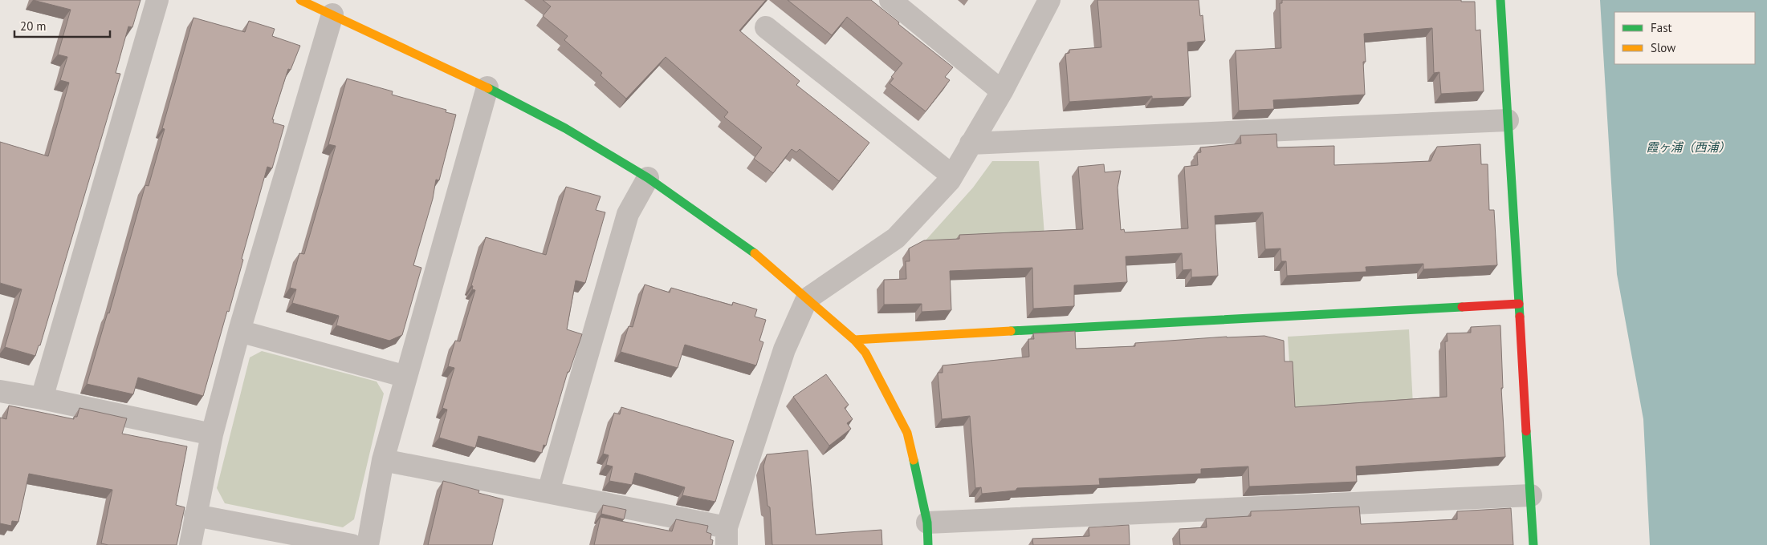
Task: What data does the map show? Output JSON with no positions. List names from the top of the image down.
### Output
{
  "water": ["霞ヶ浦（西浦）"],
  "legend": ["Fast", "Slow"],
  "scale_bar": "20 m"
}
